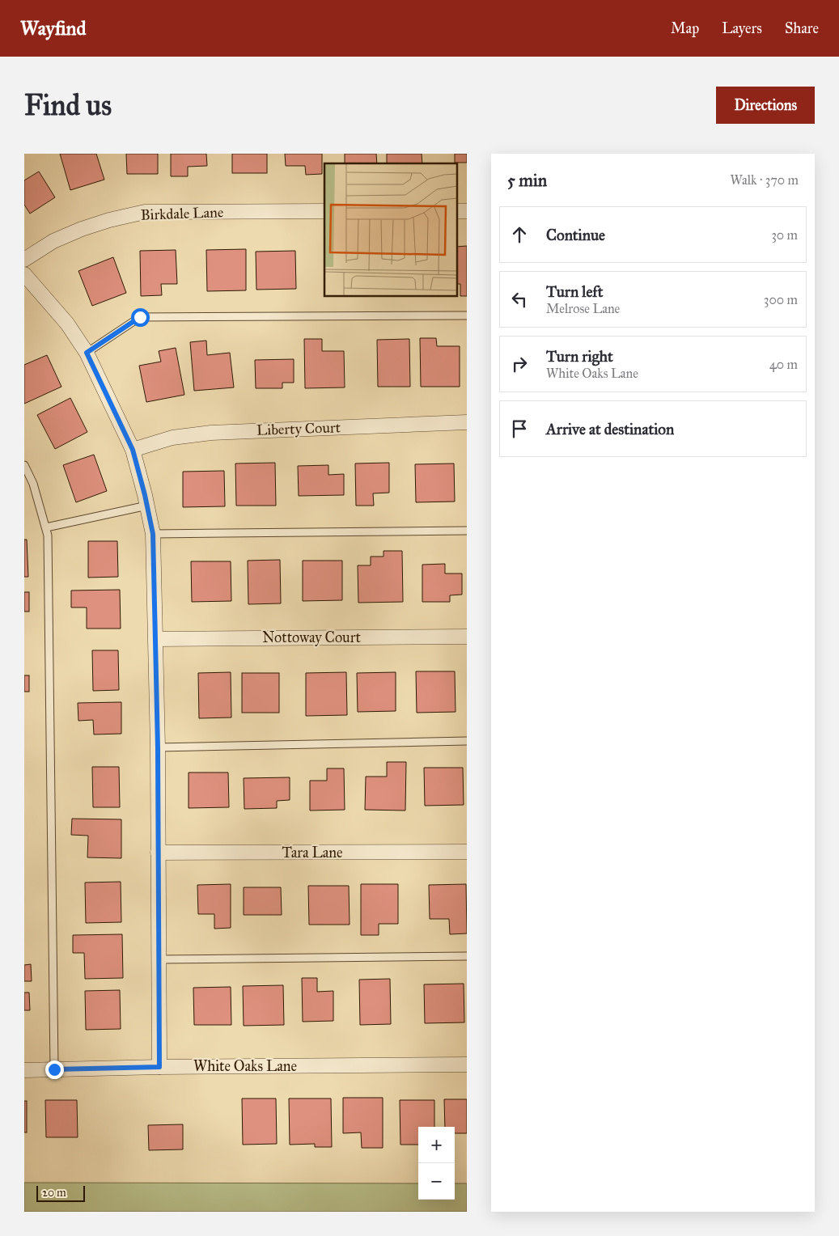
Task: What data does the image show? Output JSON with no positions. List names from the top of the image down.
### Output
{
  "streets": {
    "street": [
      "Birkdale Lane",
      "Liberty Court",
      "Nottoway Court",
      "Tara Lane",
      "White Oaks Lane"
    ]
  },
  "scale_bar": "20 m",
  "page": {
    "header": "Wayfind",
    "nav": ["Map", "Layers", "Share"],
    "buttons": "Directions",
    "title": "Find us",
    "heading": ["5 min", "Walk · 370 m"],
    "list": [
      ["Continue", "30 m"],
      ["Turn left", "Melrose Lane", "300 m"],
      ["Turn right", "White Oaks Lane", "40 m"],
      "Arrive at destination"
    ],
    "map_buttons": ["+", "−"],
    "scale": "20 m"
  }
}
